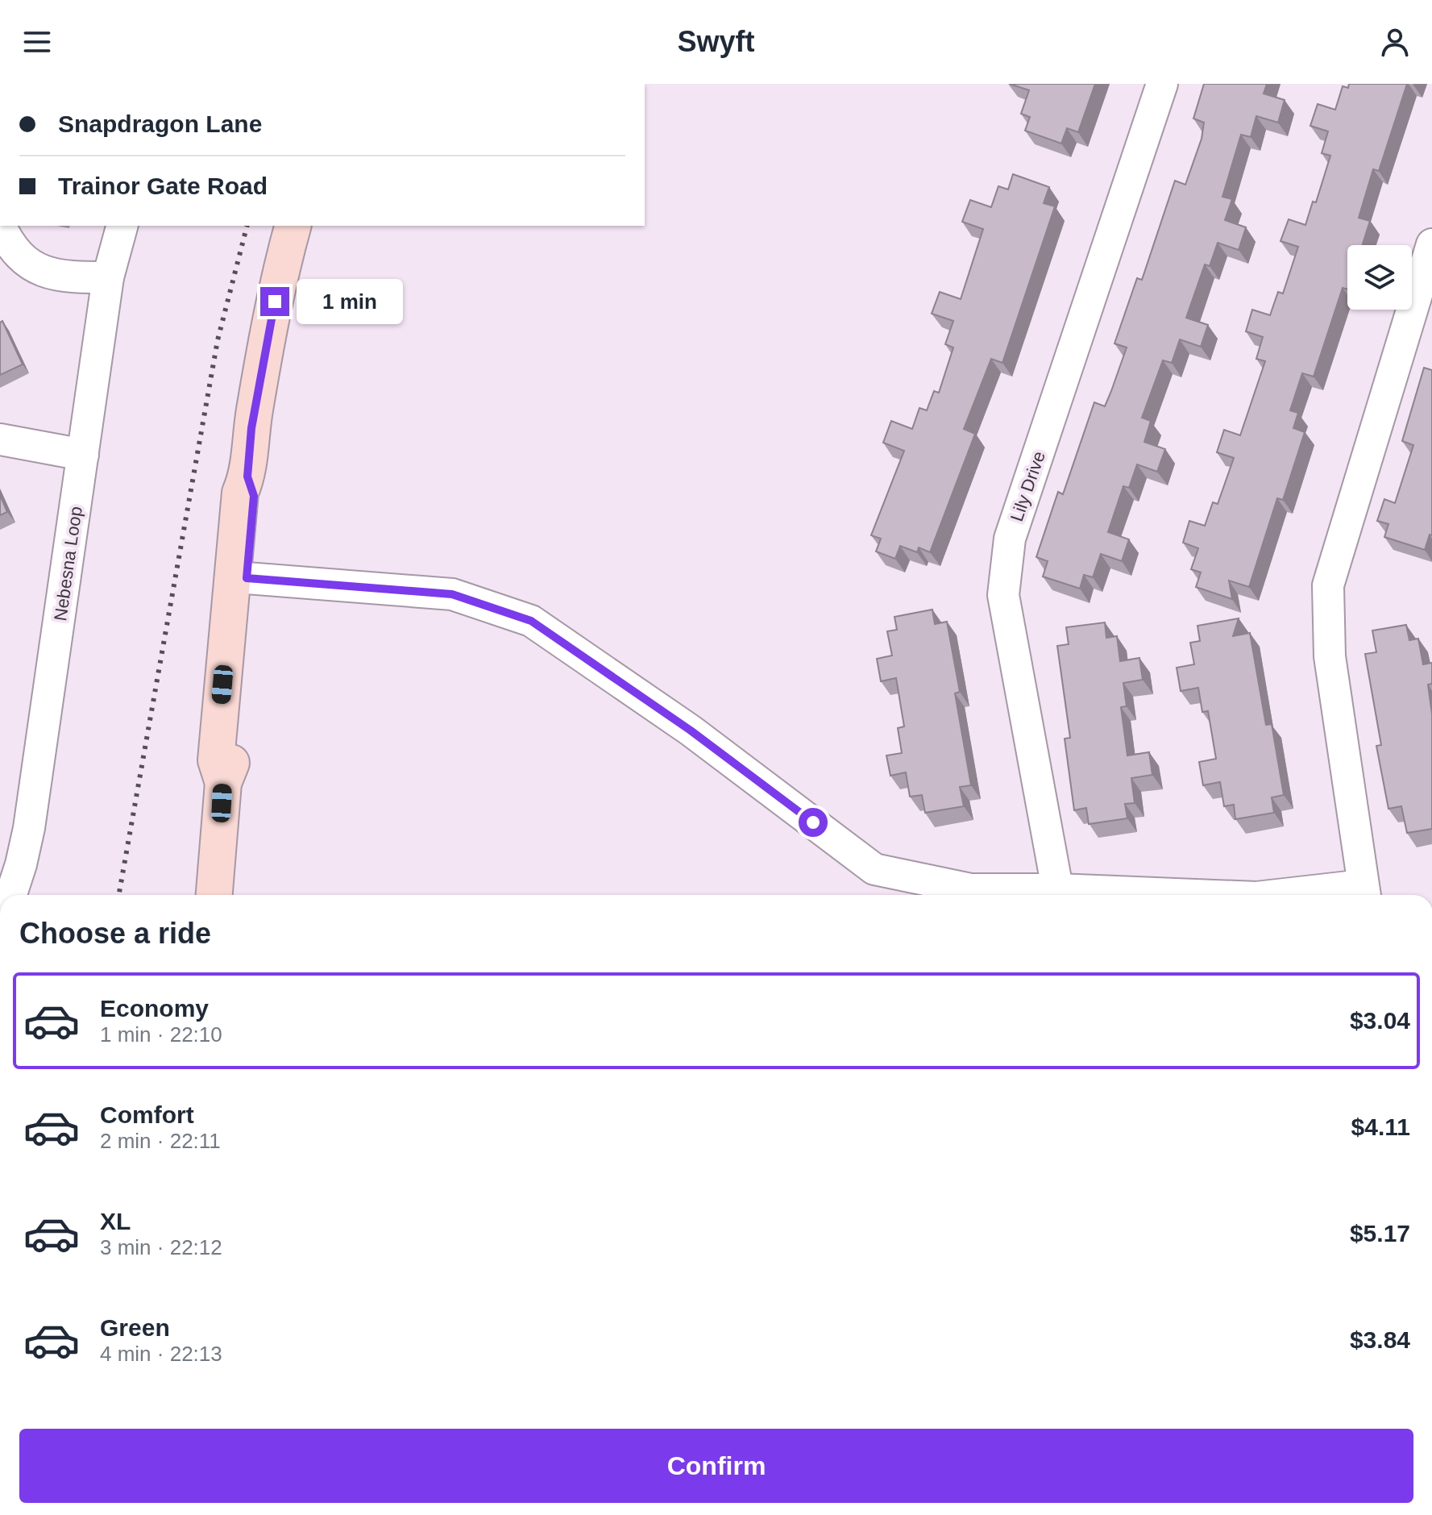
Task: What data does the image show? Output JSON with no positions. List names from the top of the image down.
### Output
{
  "streets": {
    "street": ["Lily Drive", "Nebesna Loop"]
  },
  "page": {
    "header": "Swyft",
    "banner": ["Snapdragon Lane", "Trainor Gate Road"],
    "bubble": "1 min",
    "heading": "Choose a ride",
    "list": [
      {
        "name": "Economy",
        "note": "1 min · 22:10",
        "value": "$3.04"
      },
      {
        "name": "Comfort",
        "note": "2 min · 22:11",
        "value": "$4.11"
      },
      {
        "name": "XL",
        "note": "3 min · 22:12",
        "value": "$5.17"
      },
      {
        "name": "Green",
        "note": "4 min · 22:13",
        "value": "$3.84"
      }
    ],
    "buttons": "Confirm"
  }
}
